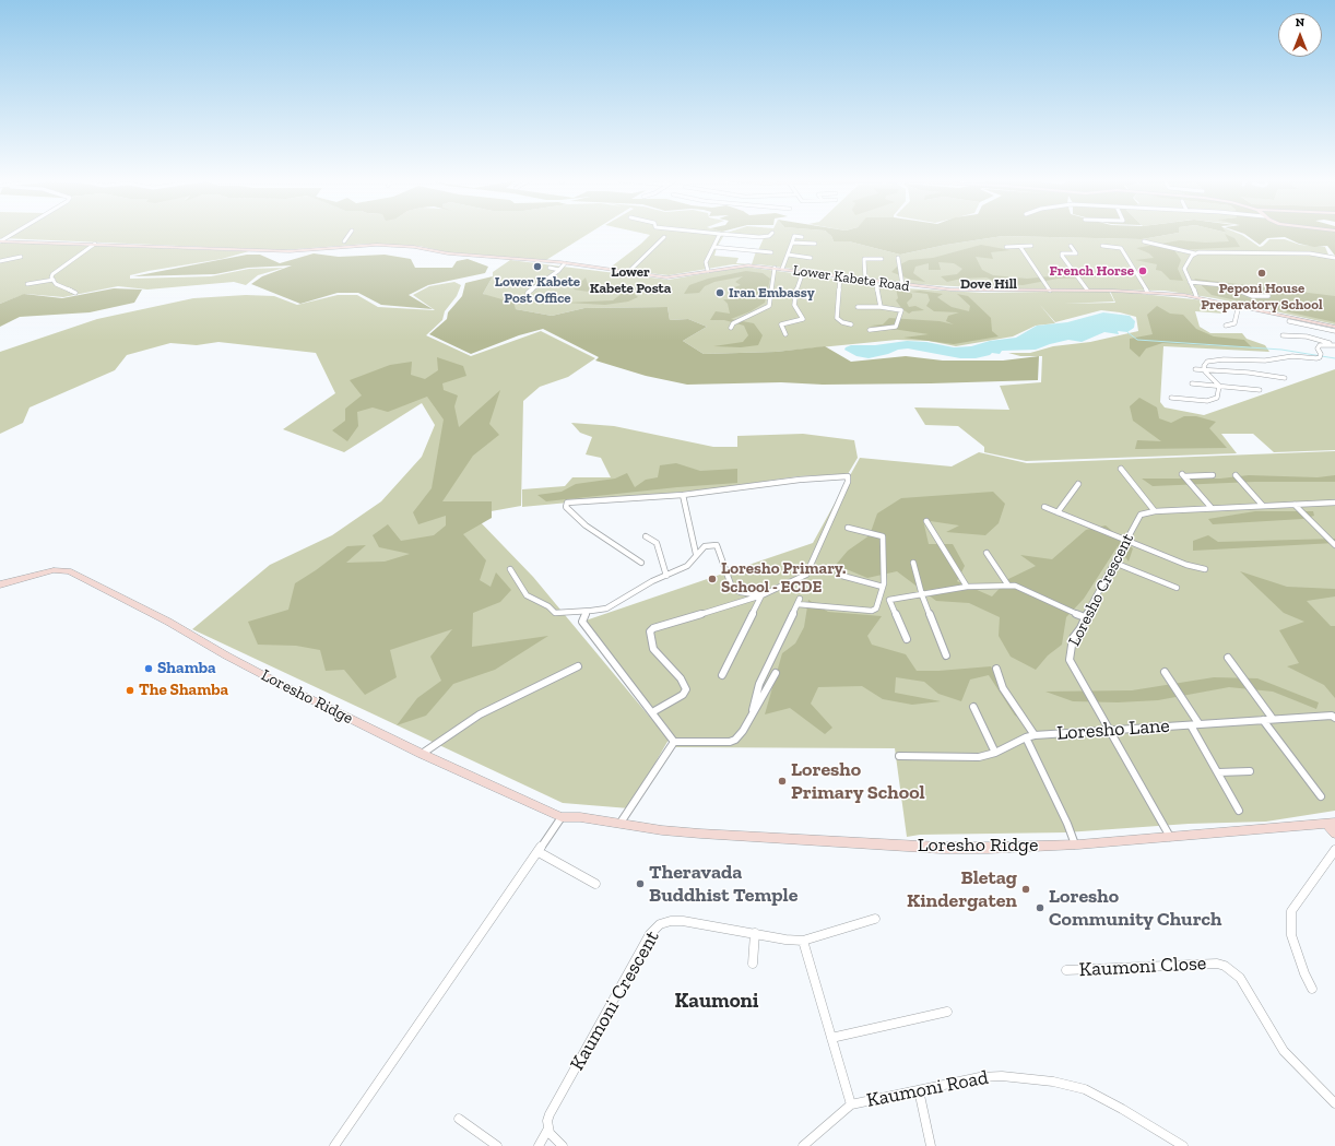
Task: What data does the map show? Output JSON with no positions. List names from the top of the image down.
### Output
{
  "streets": {
    "main road": ["Lower Kabete Road", "Loresho Ridge"],
    "street": [
      "Loresho Crescent",
      "Loresho Lane",
      "Kaumoni Close",
      "Kaumoni Crescent",
      "Kaumoni Road"
    ]
  },
  "crossings": [
    ["Loresho Crescent", "Loresho Ridge"],
    ["Loresho Crescent", "Loresho Lane"]
  ],
  "districts": ["Lower Kabete Posta", "Dove Hill", "Kaumoni"],
  "places": [
    "Lower Kabete Post Office",
    "French Horse",
    "Peponi House Preparatory School",
    "Iran Embassy",
    "Loresho Primary. School - ECDE",
    "Shamba",
    "The Shamba",
    "Loresho Primary School",
    "Theravada Buddhist Temple",
    "Bletag Kindergaten",
    "Loresho Community Church"
  ],
  "north": "top"
}
